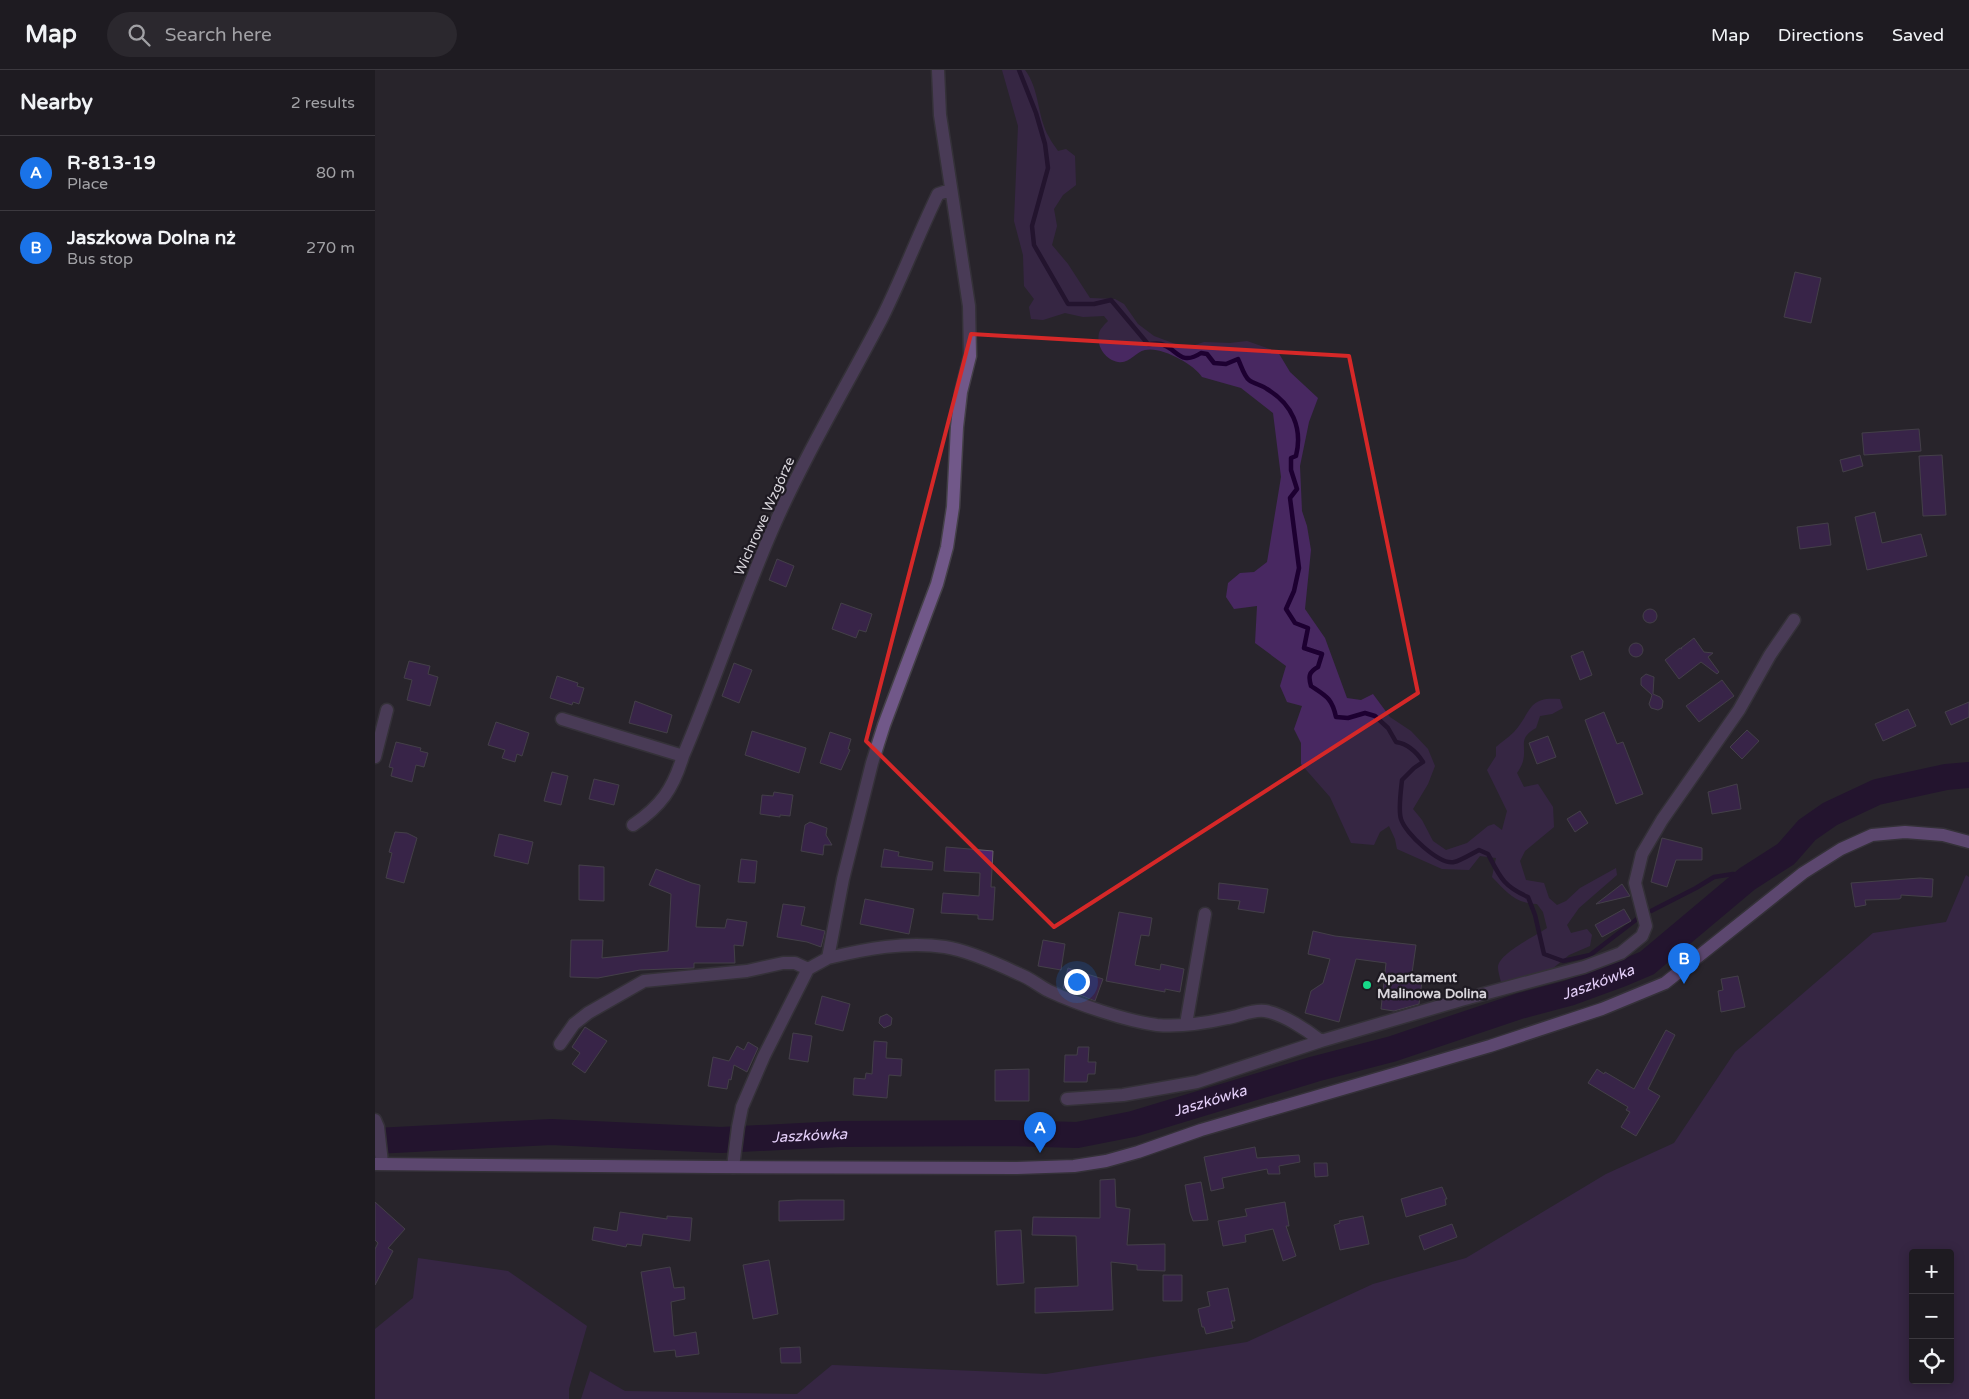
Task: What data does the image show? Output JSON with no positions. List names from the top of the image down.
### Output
{
  "streets": {
    "street": ["Wichrowe Wzgórze"]
  },
  "water": ["Jaszkówka"],
  "places": ["Apartament Malinowa Dolina"],
  "page": {
    "header": "Map",
    "search": "Search here",
    "nav": ["Map", "Directions", "Saved"],
    "heading": ["Nearby", "2 results"],
    "list": [
      {
        "mark": "A",
        "name": "R-813-19",
        "note": "Place",
        "value": "80 m"
      },
      {
        "mark": "B",
        "name": "Jaszkowa Dolna nż",
        "note": "Bus stop",
        "value": "270 m"
      }
    ],
    "pins": ["B", "A"],
    "map_buttons": ["+", "−"]
  }
}
